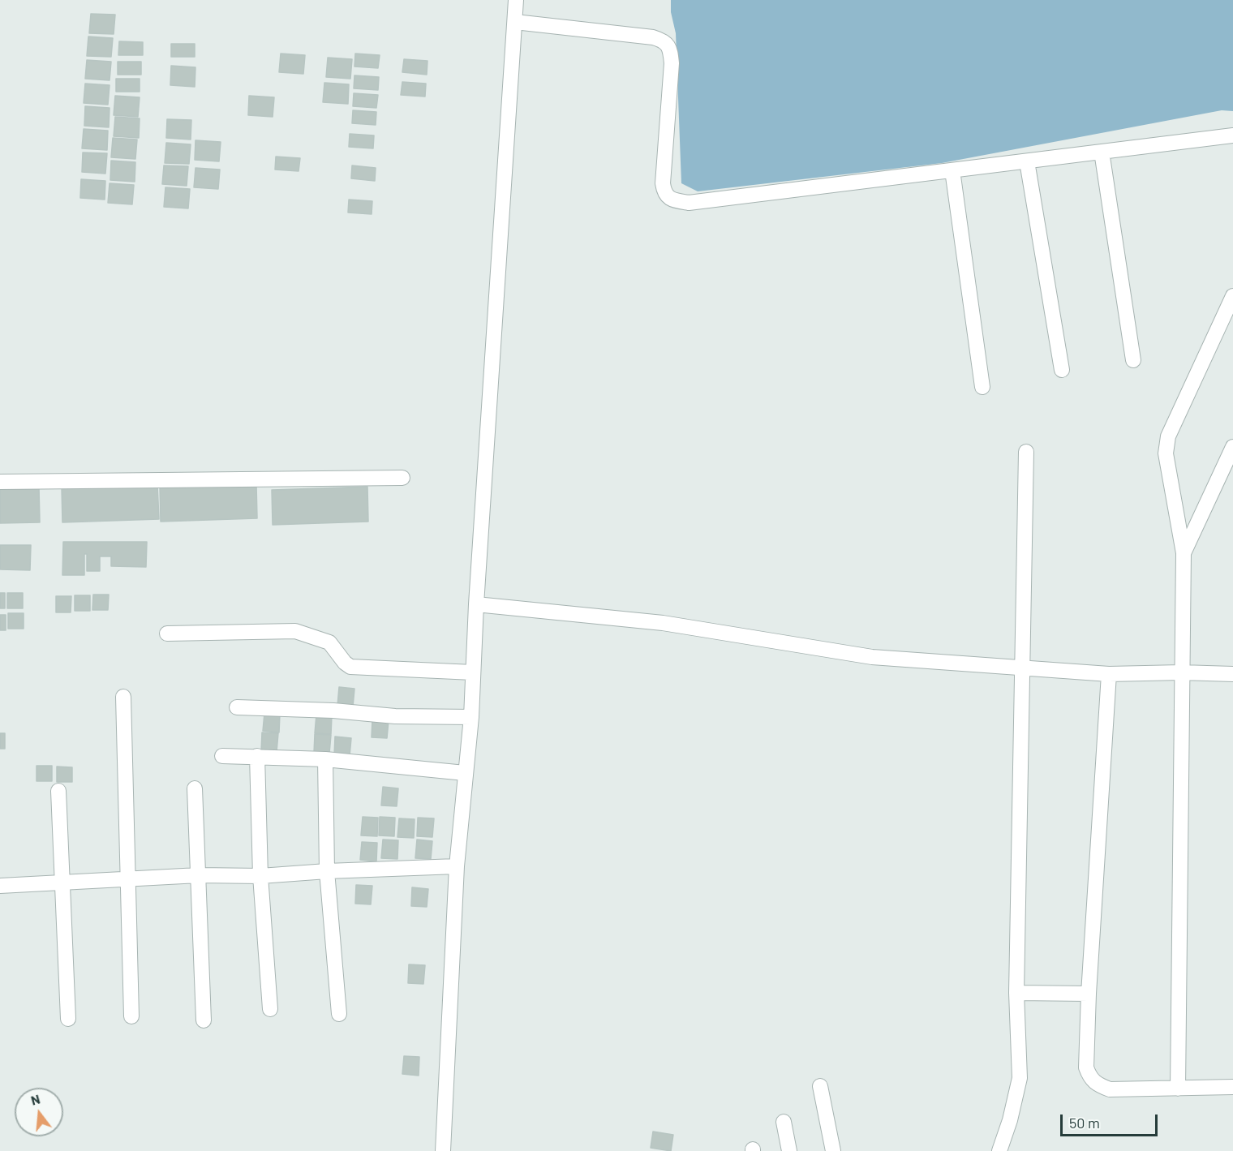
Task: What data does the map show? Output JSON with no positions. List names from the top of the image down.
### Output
{
  "scale_bar": "50 m",
  "north": "top"
}
